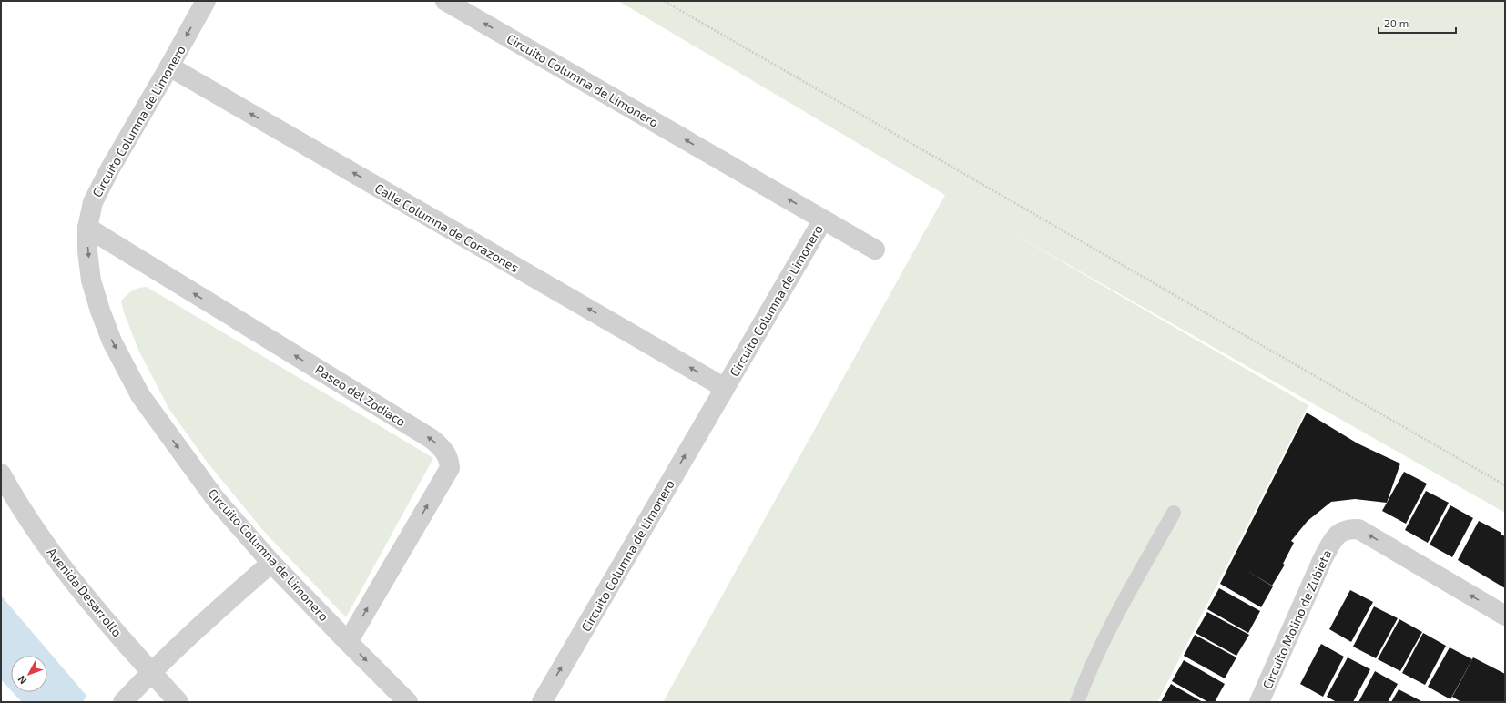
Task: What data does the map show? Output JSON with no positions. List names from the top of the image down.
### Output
{
  "streets": {
    "street": [
      "Circuito Columna de Limonero",
      "Calle Columna de Corazones",
      "Paseo del Zodiaco",
      "Avenida Desarrollo",
      "Circuito Molino de Zubieta"
    ]
  },
  "crossings": [
    ["Circuito Columna de Limonero", "Calle Columna de Corazones"],
    ["Circuito Columna de Limonero", "Paseo del Zodiaco"]
  ],
  "one_way": ["Calle Columna de Corazones"],
  "scale_bar": "20 m",
  "north": "bottom left"
}
